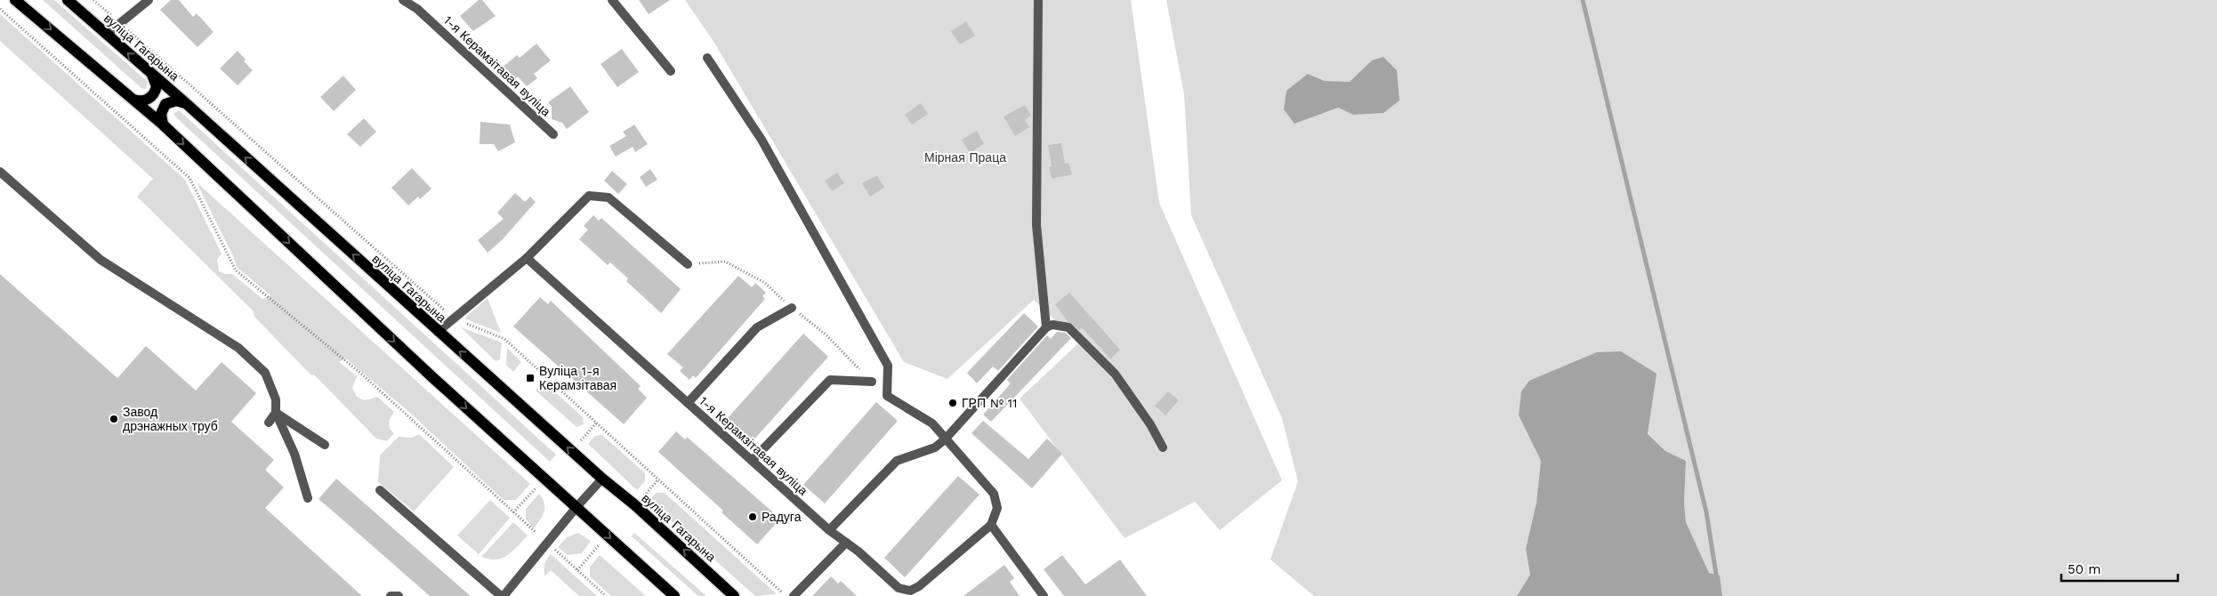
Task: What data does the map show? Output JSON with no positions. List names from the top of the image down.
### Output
{
  "streets": {
    "main road": ["вуліца Гагарына"],
    "street": ["1-я Керамзітавая вуліца"]
  },
  "parks": ["Мірная Праца"],
  "places": {
    "transit": ["Вуліца 1-я Керамзітавая"],
    "other": ["ГРП № 11", "Завод дрэнажных труб", "Радуга"]
  },
  "scale_bar": "50 m"
}
